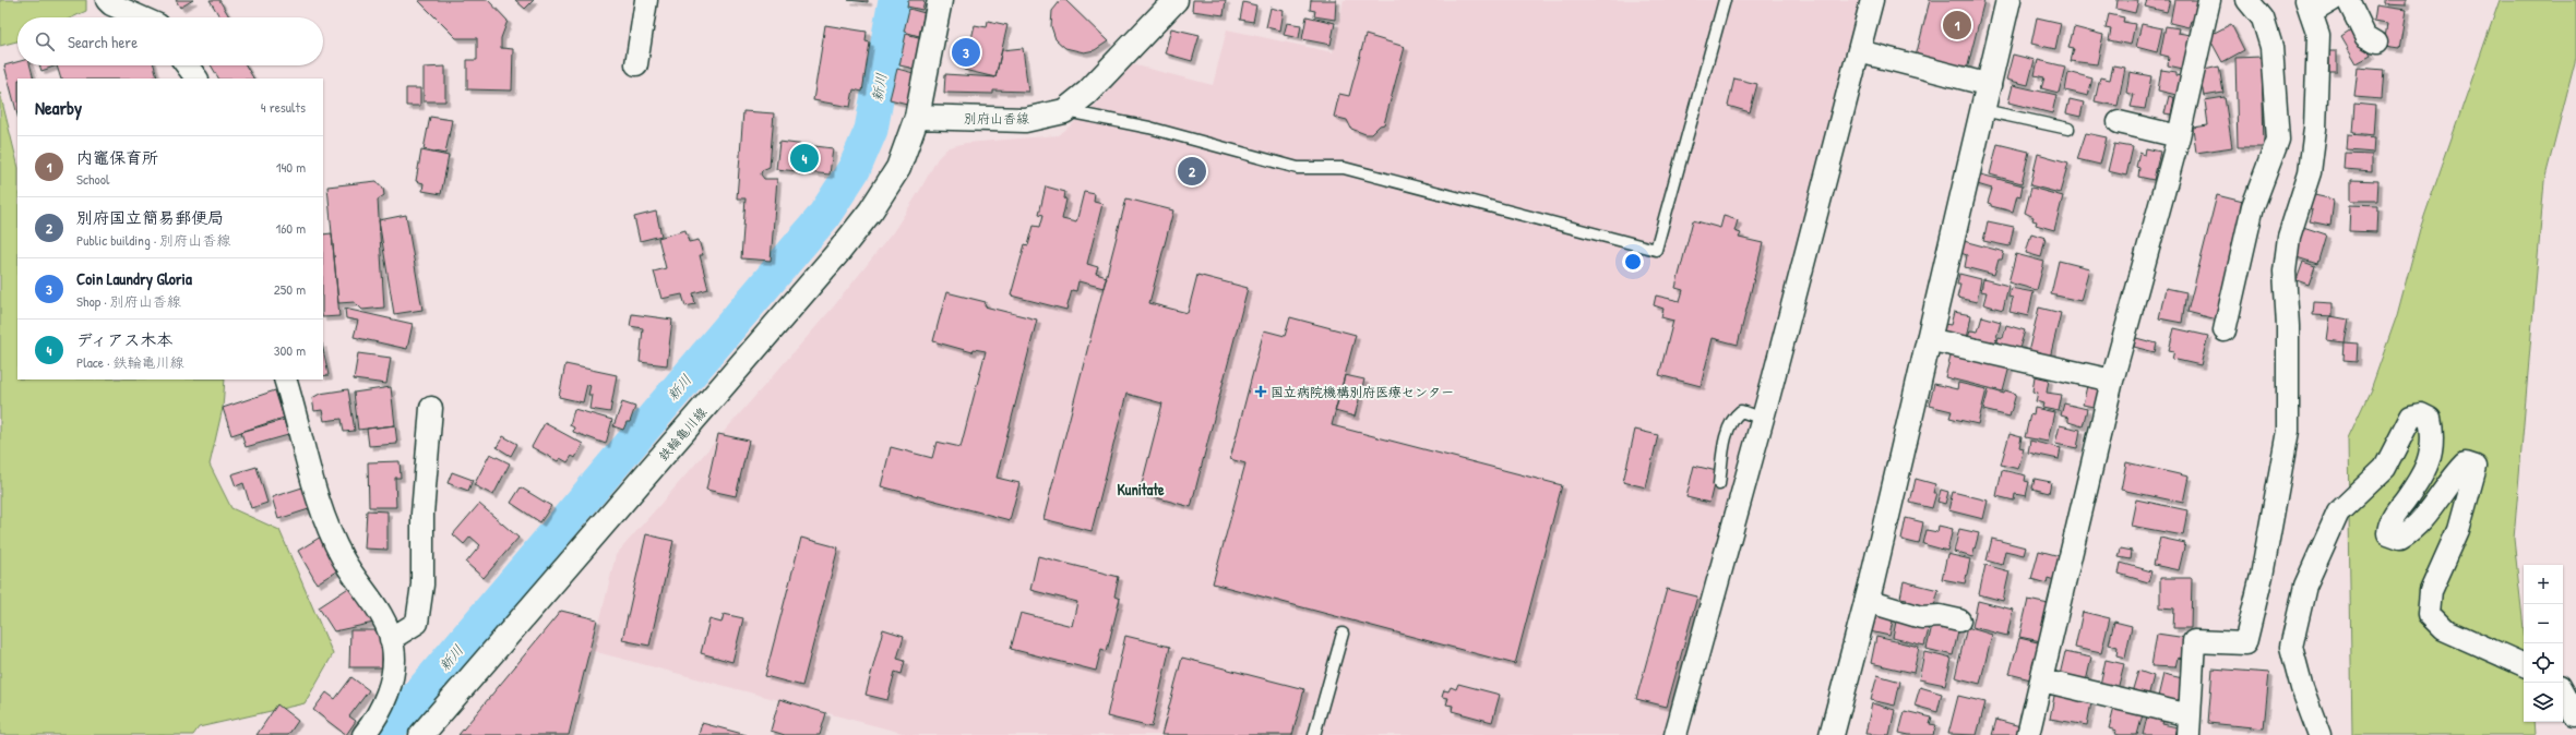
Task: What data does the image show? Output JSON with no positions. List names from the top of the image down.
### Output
{
  "streets": {
    "main road": ["別府山香線", "鉄輪亀川線"]
  },
  "crossings": [
    ["別府山香線", "鉄輪亀川線"]
  ],
  "districts": ["Kunitate"],
  "water": ["新川"],
  "places": {
    "health": ["国立病院機構別府医療センター"]
  },
  "page": {
    "pins": [
      "1",
      "3",
      "4",
      "2"
    ],
    "search": "Search here",
    "heading": ["Nearby", "4 results"],
    "list": [
      {
        "mark": "1",
        "name": "内竈保育所",
        "note": "School",
        "value": "140 m"
      },
      {
        "mark": "2",
        "name": "別府国立簡易郵便局",
        "note": "Public building · 別府山香線",
        "value": "160 m"
      },
      {
        "mark": "3",
        "name": "Coin Laundry Gloria",
        "note": "Shop · 別府山香線",
        "value": "250 m"
      },
      {
        "mark": "4",
        "name": "ディアス木本",
        "note": "Place · 鉄輪亀川線",
        "value": "300 m"
      }
    ],
    "map_buttons": ["+", "−"]
  }
}
